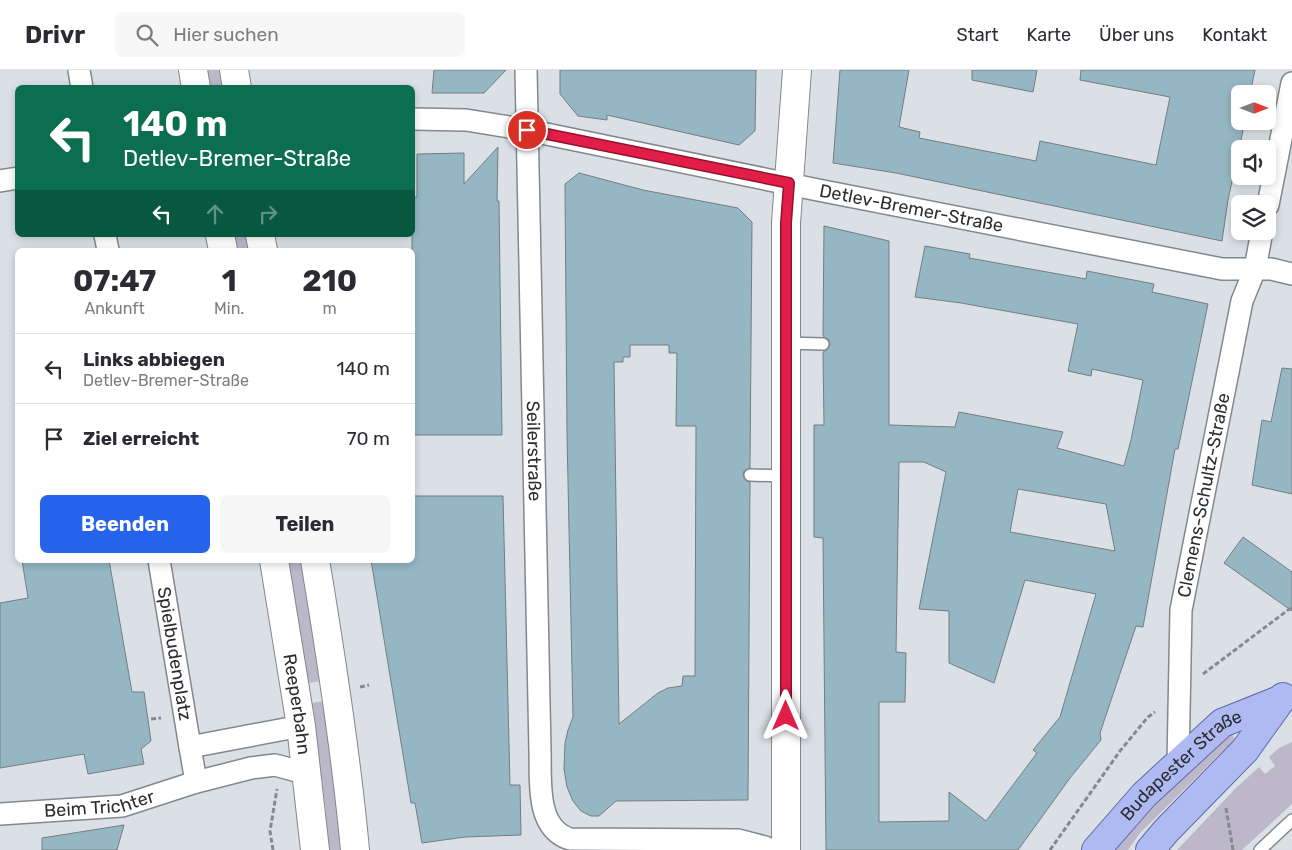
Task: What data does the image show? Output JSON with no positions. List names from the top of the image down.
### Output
{
  "streets": {
    "main road": ["Reeperbahn", "Budapester Straße"],
    "street": [
      "Detlev-Bremer-Straße",
      "Seilerstraße",
      "Clemens-Schultz-Straße",
      "Spielbudenplatz",
      "Beim Trichter"
    ]
  },
  "crossings": [
    ["Detlev-Bremer-Straße", "Seilerstraße"],
    ["Detlev-Bremer-Straße", "Clemens-Schultz-Straße"],
    ["Clemens-Schultz-Straße", "Budapester Straße"],
    ["Reeperbahn", "Beim Trichter"]
  ],
  "north": "right",
  "page": {
    "header": "Drivr",
    "search": "Hier suchen",
    "nav": [
      "Start",
      "Karte",
      "Über uns",
      "Kontakt"
    ],
    "turn": ["140 m", "Detlev-Bremer-Straße"],
    "eta": [
      "07:47",
      "Ankunft",
      "1",
      "Min.",
      "210",
      "m"
    ],
    "list": [
      {
        "name": "Links abbiegen",
        "note": "Detlev-Bremer-Straße",
        "value": "140 m"
      },
      {
        "name": "Ziel erreicht",
        "value": "70 m"
      }
    ],
    "buttons": ["Beenden", "Teilen"]
  }
}
